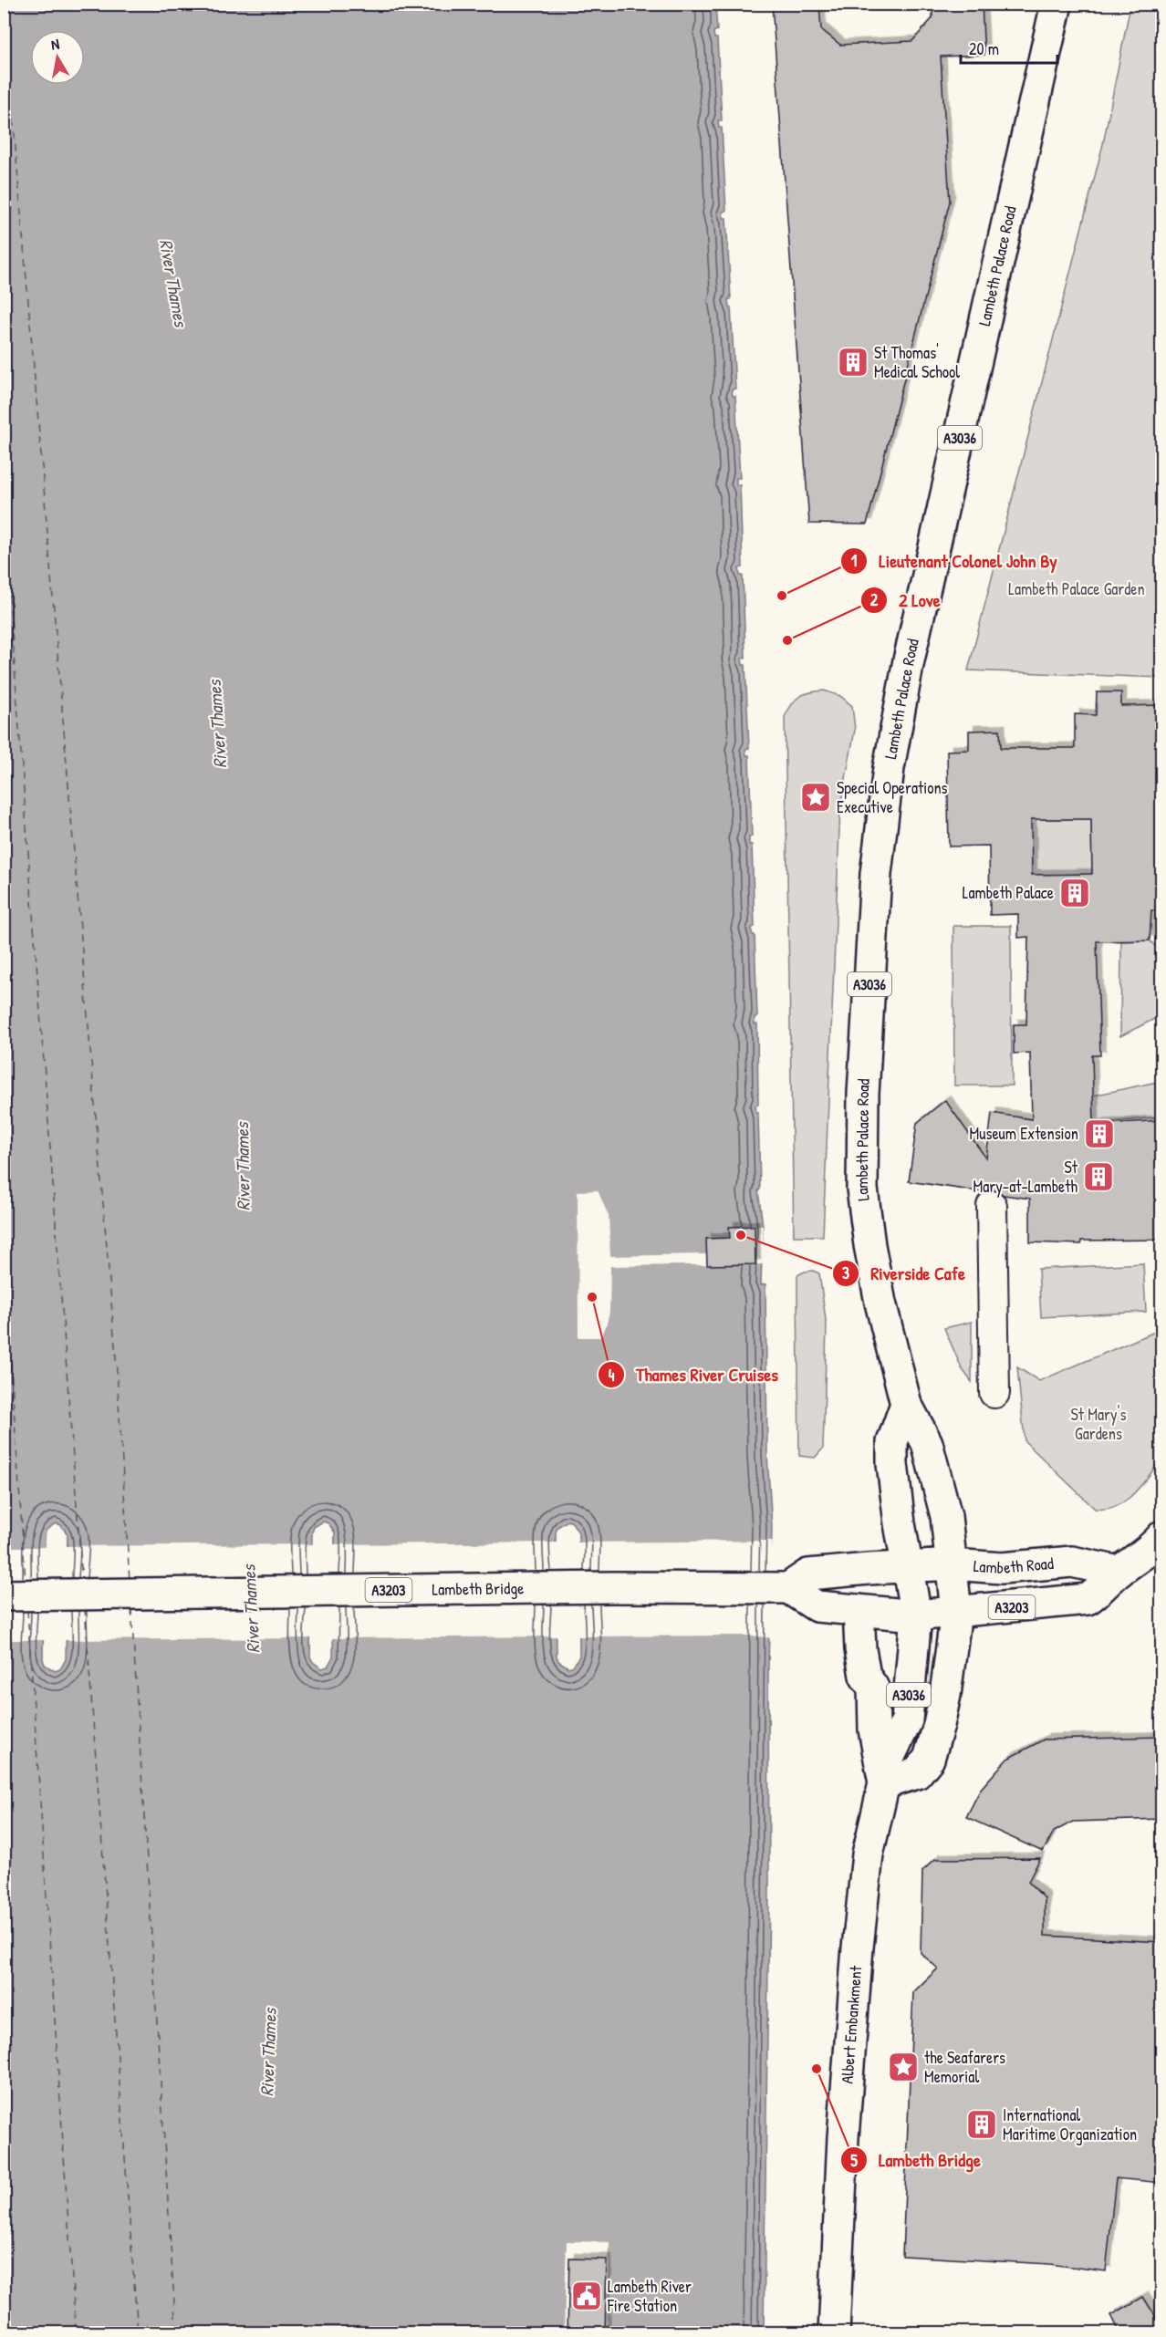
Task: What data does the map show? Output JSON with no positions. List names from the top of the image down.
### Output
{
  "streets": {
    "main road": [
      "Lambeth Palace Road",
      "A3036",
      "Lambeth Road",
      "Lambeth Bridge",
      "A3203",
      "Albert Embankment"
    ]
  },
  "crossings": [
    ["Lambeth Palace Road", "A3036"],
    ["Lambeth Palace Road", "Lambeth Road"],
    ["Lambeth Palace Road", "A3203"],
    ["A3036", "Lambeth Road"],
    ["A3036", "A3203"],
    ["A3036", "Albert Embankment"],
    ["Lambeth Road", "A3203"],
    ["Lambeth Bridge", "A3203"],
    ["A3203", "Albert Embankment"]
  ],
  "water": ["River Thames"],
  "parks": ["Lambeth Palace Garden", "St Mary's Gardens"],
  "places": {
    "building": [
      "St Thomas' Medical School",
      "Lambeth Palace",
      "Museum Extension",
      "St Mary-at-Lambeth",
      "International Maritime Organization"
    ],
    "other": [
      "Lieutenant Colonel John By",
      "2 Love",
      "Riverside Cafe",
      "Thames River Cruises",
      "Lambeth Bridge"
    ],
    "place": ["Special Operations Executive", "the Seafarers Memorial"],
    "public building": ["Lambeth River Fire Station"]
  },
  "scale_bar": "20 m",
  "north": "top"
}
